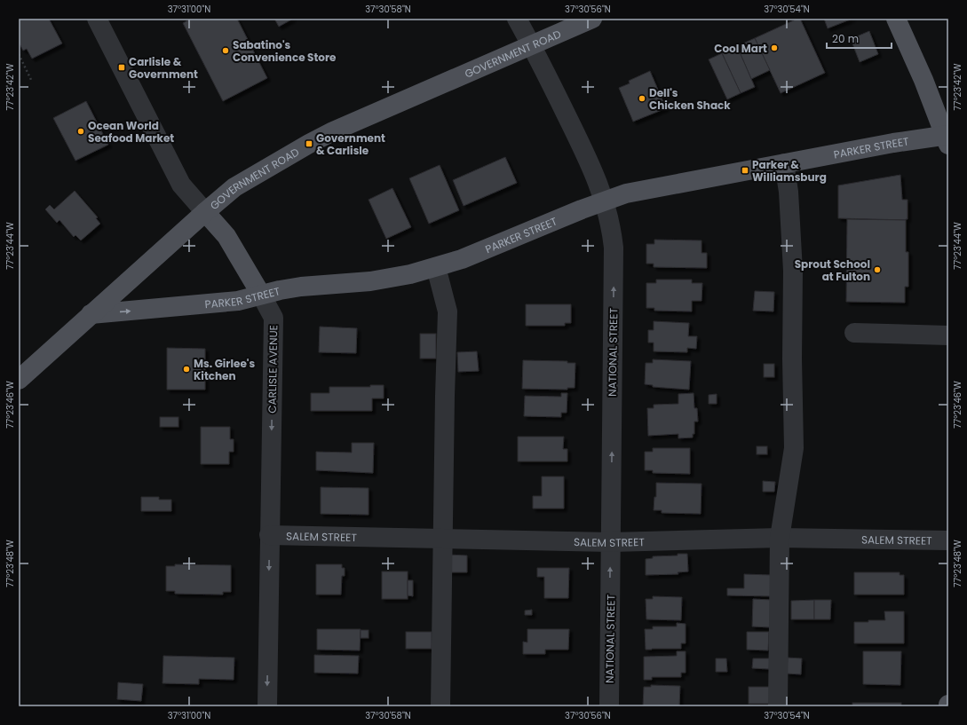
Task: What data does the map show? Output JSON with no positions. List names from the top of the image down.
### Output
{
  "streets": {
    "main road": ["GOVERNMENT ROAD", "PARKER STREET", "CARLISLE AVENUE"],
    "street": ["NATIONAL STREET", "SALEM STREET"]
  },
  "crossings": [
    ["GOVERNMENT ROAD", "PARKER STREET"],
    ["GOVERNMENT ROAD", "NATIONAL STREET"],
    ["GOVERNMENT ROAD", "CARLISLE AVENUE"],
    ["PARKER STREET", "NATIONAL STREET"],
    ["PARKER STREET", "CARLISLE AVENUE"],
    ["NATIONAL STREET", "SALEM STREET"],
    ["CARLISLE AVENUE", "SALEM STREET"]
  ],
  "places": {
    "other": [
      "Cool Mart",
      "Sabatino's Convenience Store",
      "Dell's Chicken Shack",
      "Ocean World Seafood Market",
      "Sprout School at Fulton",
      "Ms. Girlee's Kitchen"
    ],
    "transit": ["Carlisle & Government", "Government & Carlisle", "Parker & Williamsburg"]
  },
  "scale_bar": "20 m",
  "coordinates": [
    "37°31'00\"N",
    "37°30'58\"N",
    "37°30'56\"N",
    "37°30'54\"N",
    "77°23'42\"W",
    "77°23'44\"W",
    "77°23'46\"W",
    "77°23'48\"W"
  ]
}
